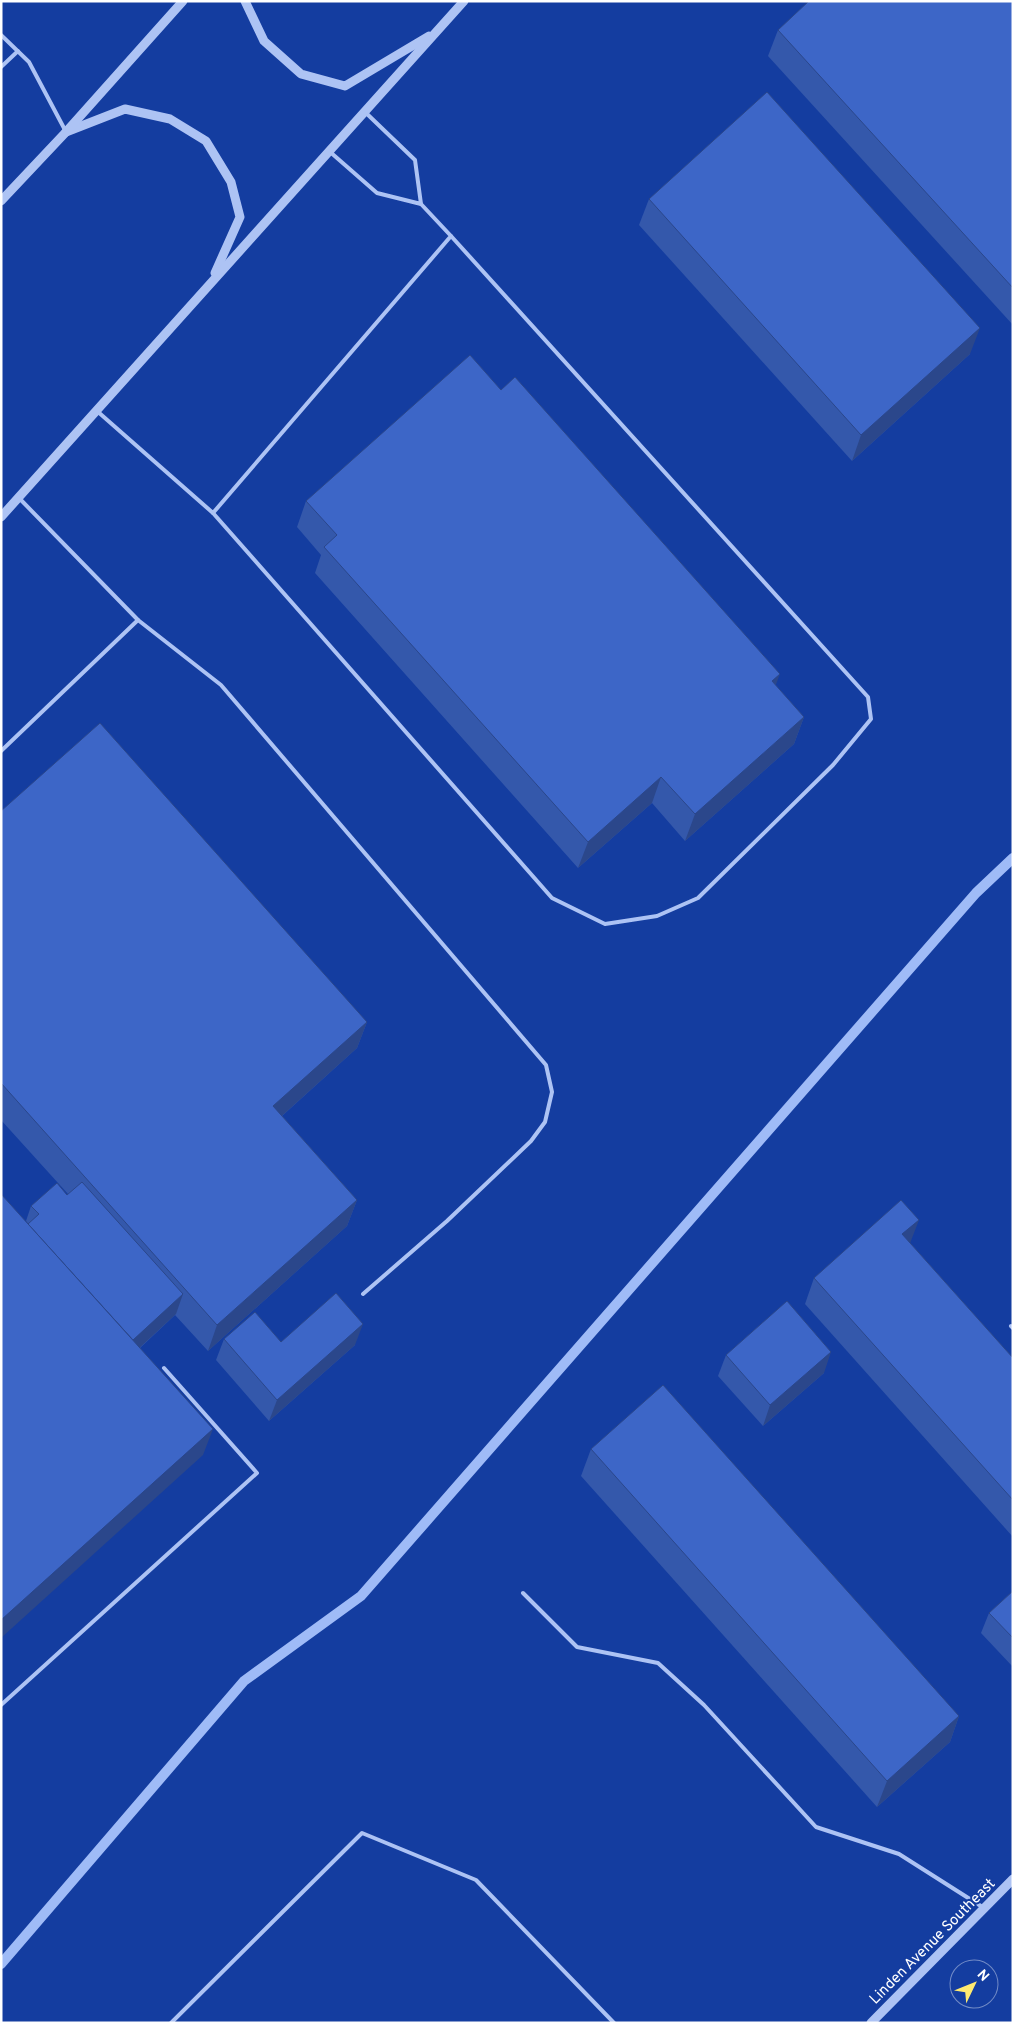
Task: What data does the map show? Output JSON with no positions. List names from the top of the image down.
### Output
{
  "streets": {
    "street": ["Linden Avenue Southeast"]
  },
  "north": "top right"
}
